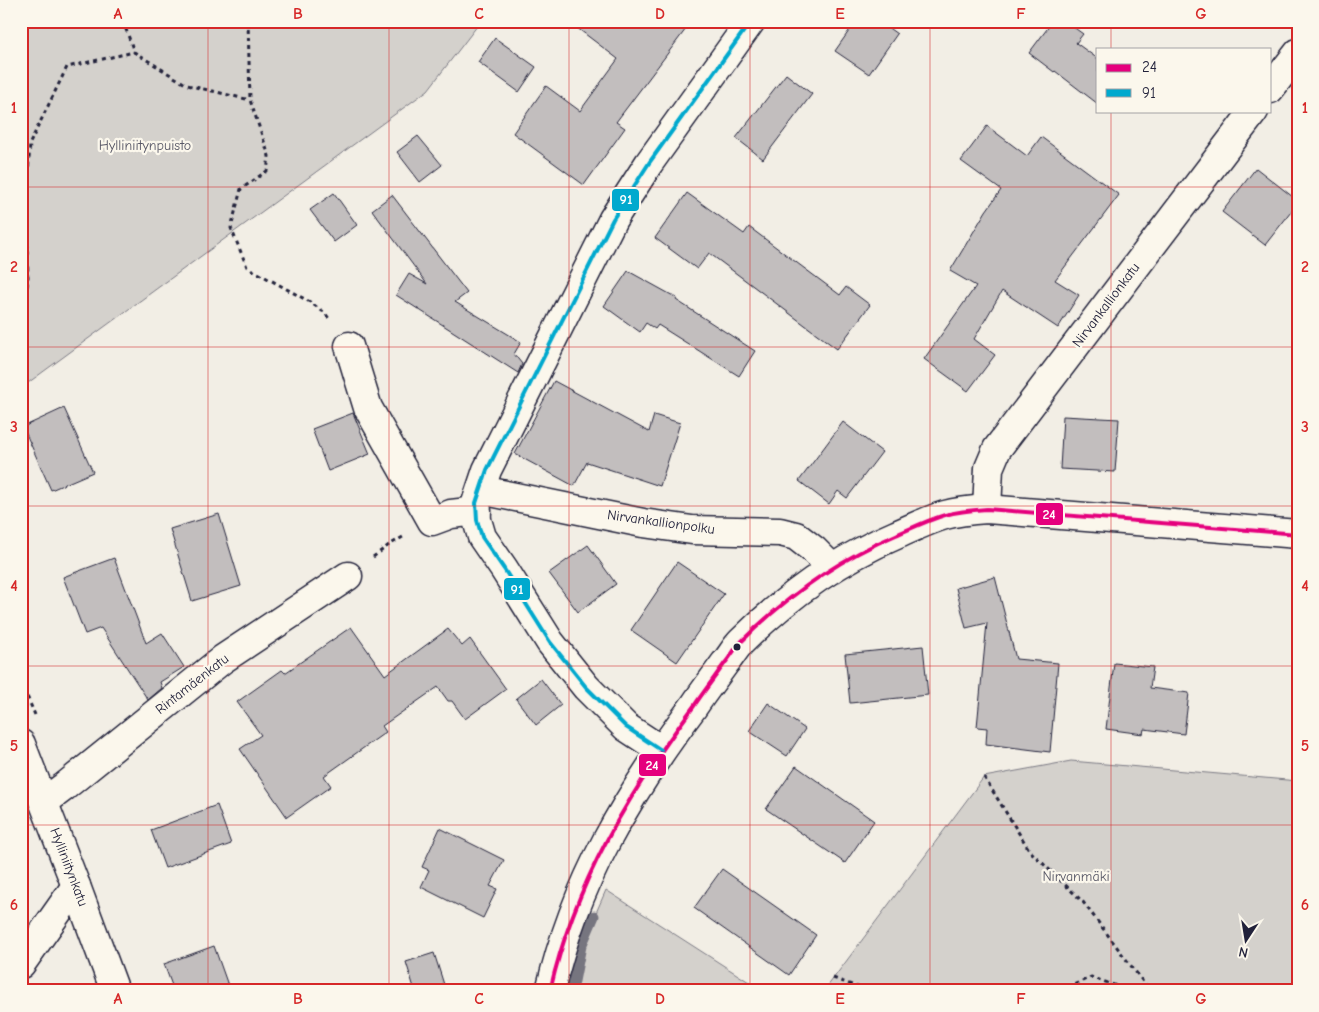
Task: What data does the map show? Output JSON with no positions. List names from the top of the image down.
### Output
{
  "streets": {
    "street": [
      "Nirvankallionkatu",
      "Nirvankallionpolku",
      "Rintamäenkatu",
      "Hylliniitynkatu"
    ]
  },
  "crossings": [
    ["Rintamäenkatu", "Hylliniitynkatu"]
  ],
  "parks": ["Hylliniitynpuisto", "Nirvanmäki"],
  "lines": ["transit line 91", "transit line 24"],
  "legend": ["24", "91"],
  "north": "bottom",
  "grid": {
    "columns": [
      "A",
      "B",
      "C",
      "D",
      "E",
      "F",
      "G"
    ],
    "rows": [
      "1",
      "2",
      "3",
      "4",
      "5",
      "6"
    ]
  }
}
